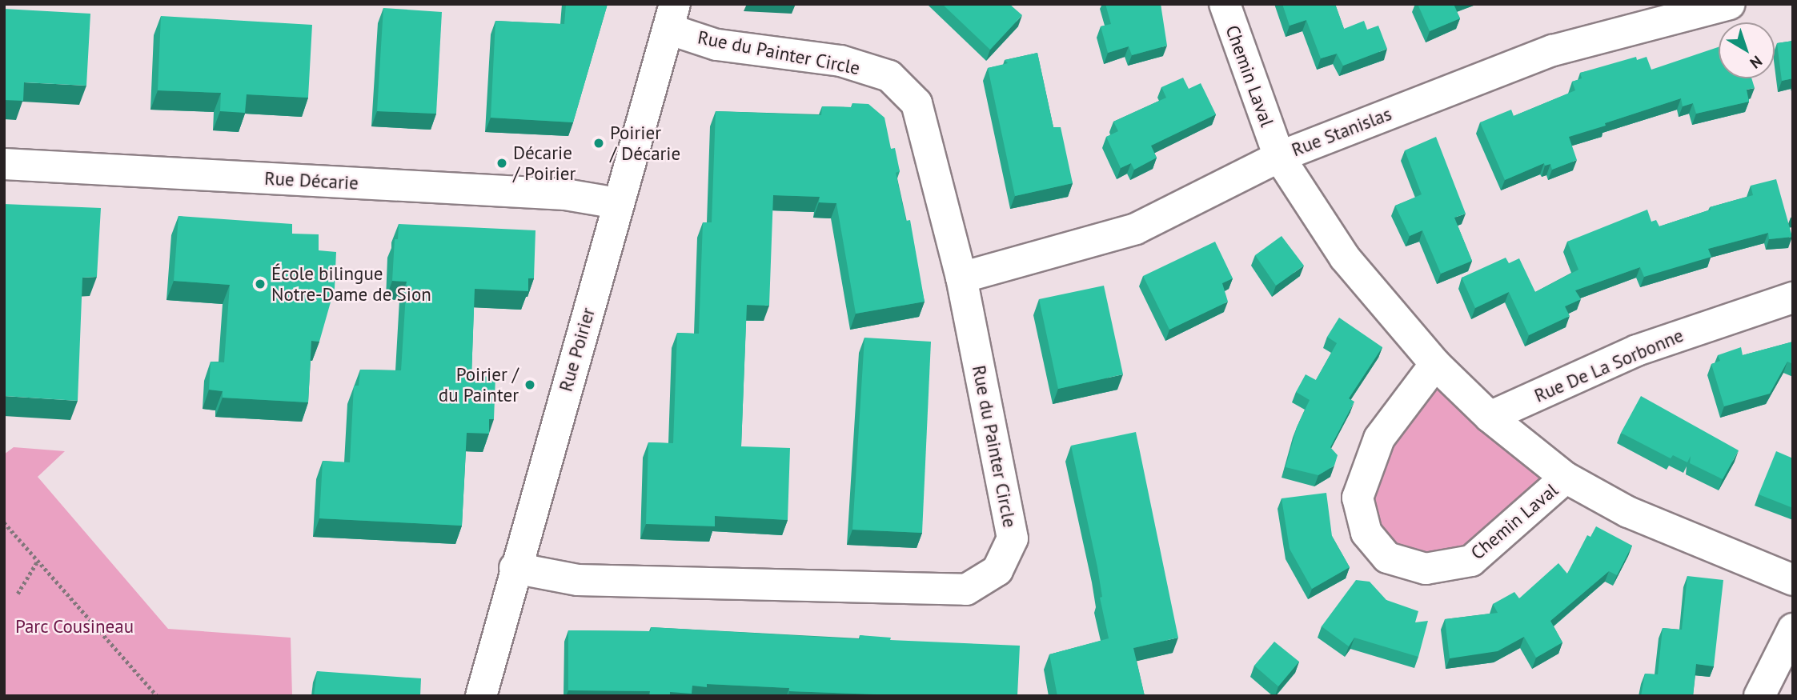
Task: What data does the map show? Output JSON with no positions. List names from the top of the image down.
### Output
{
  "streets": {
    "street": [
      "Rue du Painter Circle",
      "Chemin Laval",
      "Rue Stanislas",
      "Rue Décarie",
      "Rue Poirier",
      "Rue De La Sorbonne"
    ]
  },
  "crossings": [
    ["Rue du Painter Circle", "Rue Stanislas"],
    ["Rue du Painter Circle", "Rue Poirier"],
    ["Chemin Laval", "Rue Stanislas"],
    ["Chemin Laval", "Rue De La Sorbonne"],
    ["Rue Décarie", "Rue Poirier"]
  ],
  "parks": ["Parc Cousineau"],
  "places": [
    "Poirier / Décarie",
    "Décarie / Poirier",
    "École bilingue Notre-Dame de Sion",
    "Poirier / du Painter"
  ],
  "north": "bottom right"
}
